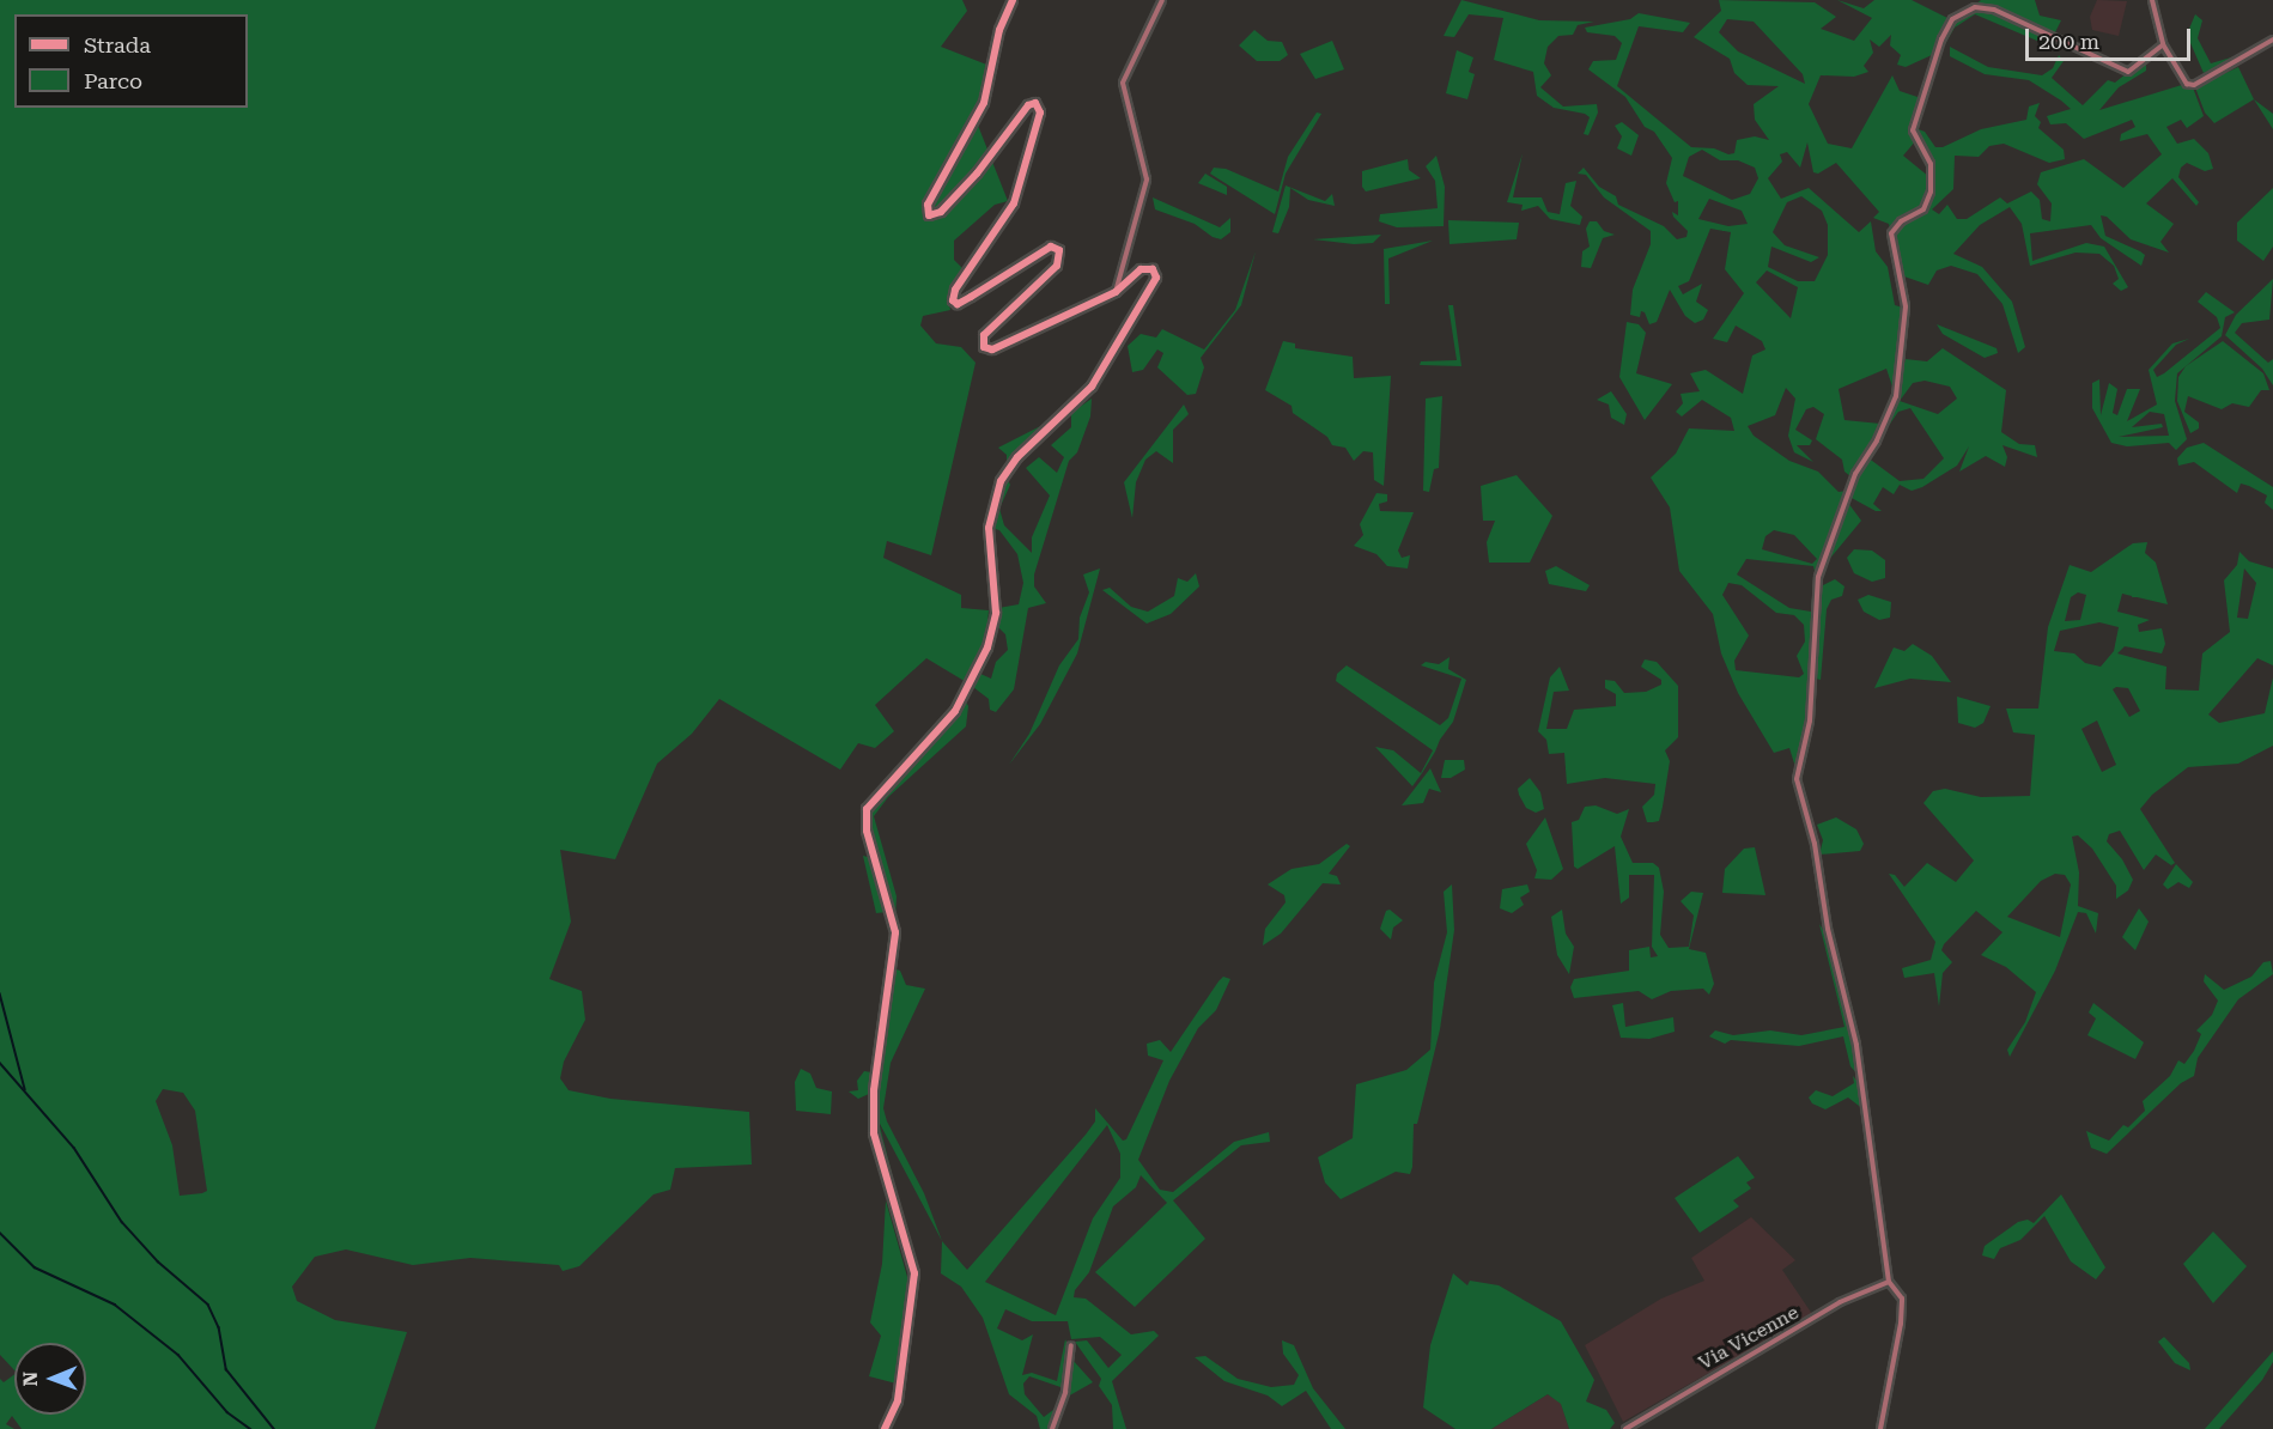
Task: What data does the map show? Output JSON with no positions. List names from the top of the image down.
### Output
{
  "streets": {
    "street": ["Via Vicenne"]
  },
  "legend": ["Strada", "Parco"],
  "scale_bar": "200 m",
  "north": "left"
}
